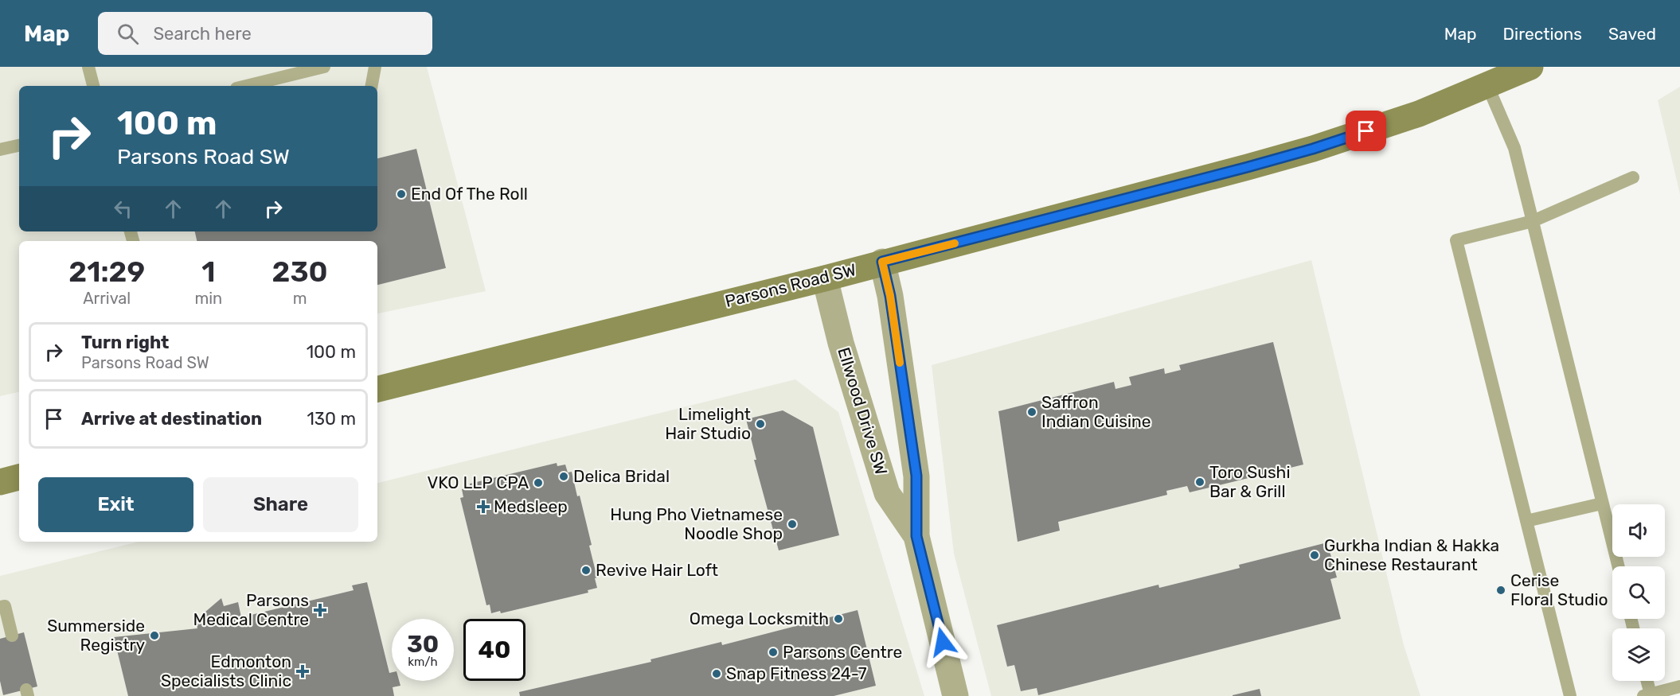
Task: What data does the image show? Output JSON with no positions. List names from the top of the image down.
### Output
{
  "streets": {
    "main road": ["Parsons Road SW"],
    "street": ["Ellwood Drive SW"]
  },
  "crossings": [
    ["Parsons Road SW", "Ellwood Drive SW"]
  ],
  "places": {
    "other": [
      "End Of The Roll",
      "Saffron Indian Cuisine",
      "Limelight Hair Studio",
      "Delica Bridal",
      "Toro Sushi Bar & Grill",
      "VKO LLP CPA",
      "Hung Pho Vietnamese Noodle Shop",
      "Gurkha Indian & Hakka Chinese Restaurant",
      "Revive Hair Loft",
      "Cerise Floral Studio",
      "Omega Locksmith",
      "Summerside Registry",
      "Parsons Centre",
      "Snap Fitness 24-7"
    ],
    "health": ["Medsleep", "Parsons Medical Centre", "Edmonton Specialists Clinic"]
  },
  "page": {
    "header": "Map",
    "search": "Search here",
    "nav": ["Map", "Directions", "Saved"],
    "turn": ["100 m", "Parsons Road SW"],
    "eta": [
      "21:29",
      "Arrival",
      "1",
      "min",
      "230",
      "m"
    ],
    "list": [
      {
        "name": "Turn right",
        "note": "Parsons Road SW",
        "value": "100 m"
      },
      {
        "name": "Arrive at destination",
        "value": "130 m"
      }
    ],
    "buttons": ["Exit", "Share"],
    "speed": "30 km/h",
    "limit": "40"
  }
}
